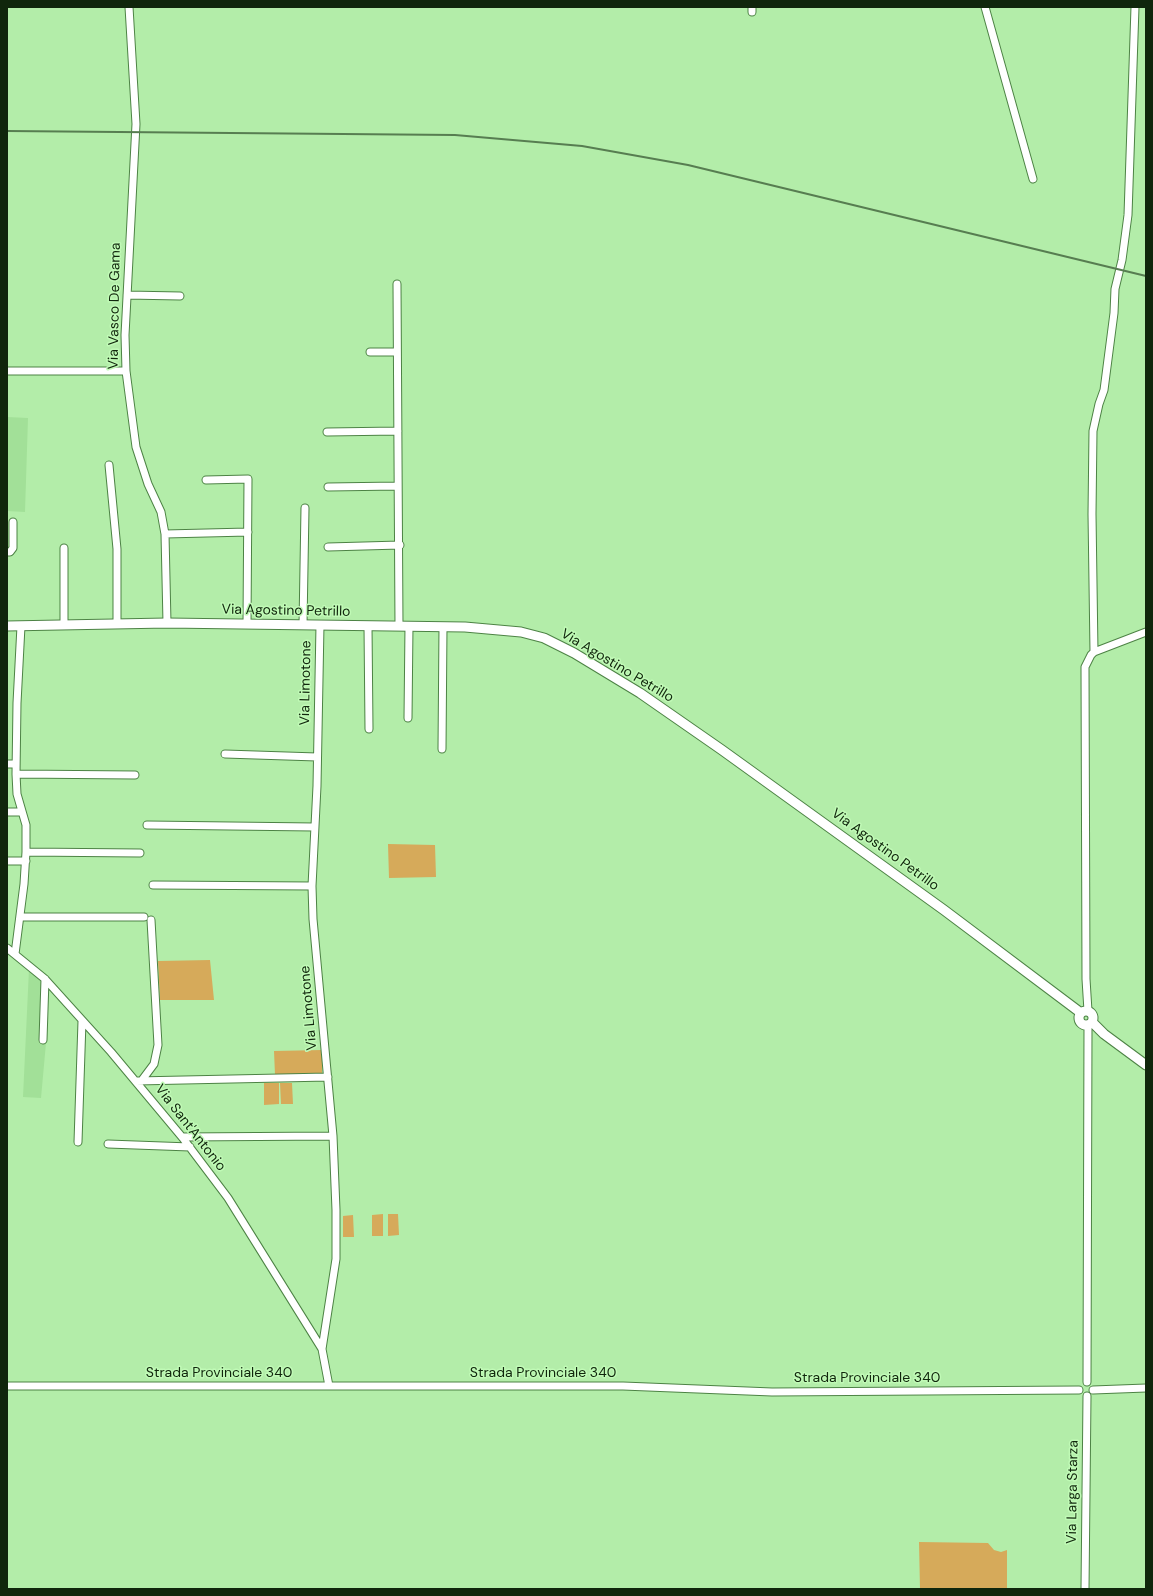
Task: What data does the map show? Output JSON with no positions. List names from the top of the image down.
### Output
{
  "streets": {
    "street": [
      "Via Vasco De Gama",
      "Via Agostino Petrillo",
      "Via Limotone",
      "Via Sant'Antonio",
      "Strada Provinciale 340",
      "Via Larga Starza"
    ]
  },
  "crossings": [
    ["Via Vasco De Gama", "Via Agostino Petrillo"],
    ["Via Agostino Petrillo", "Via Limotone"],
    ["Via Limotone", "Via Sant'Antonio"],
    ["Via Limotone", "Strada Provinciale 340"],
    ["Strada Provinciale 340", "Via Larga Starza"]
  ]
}
